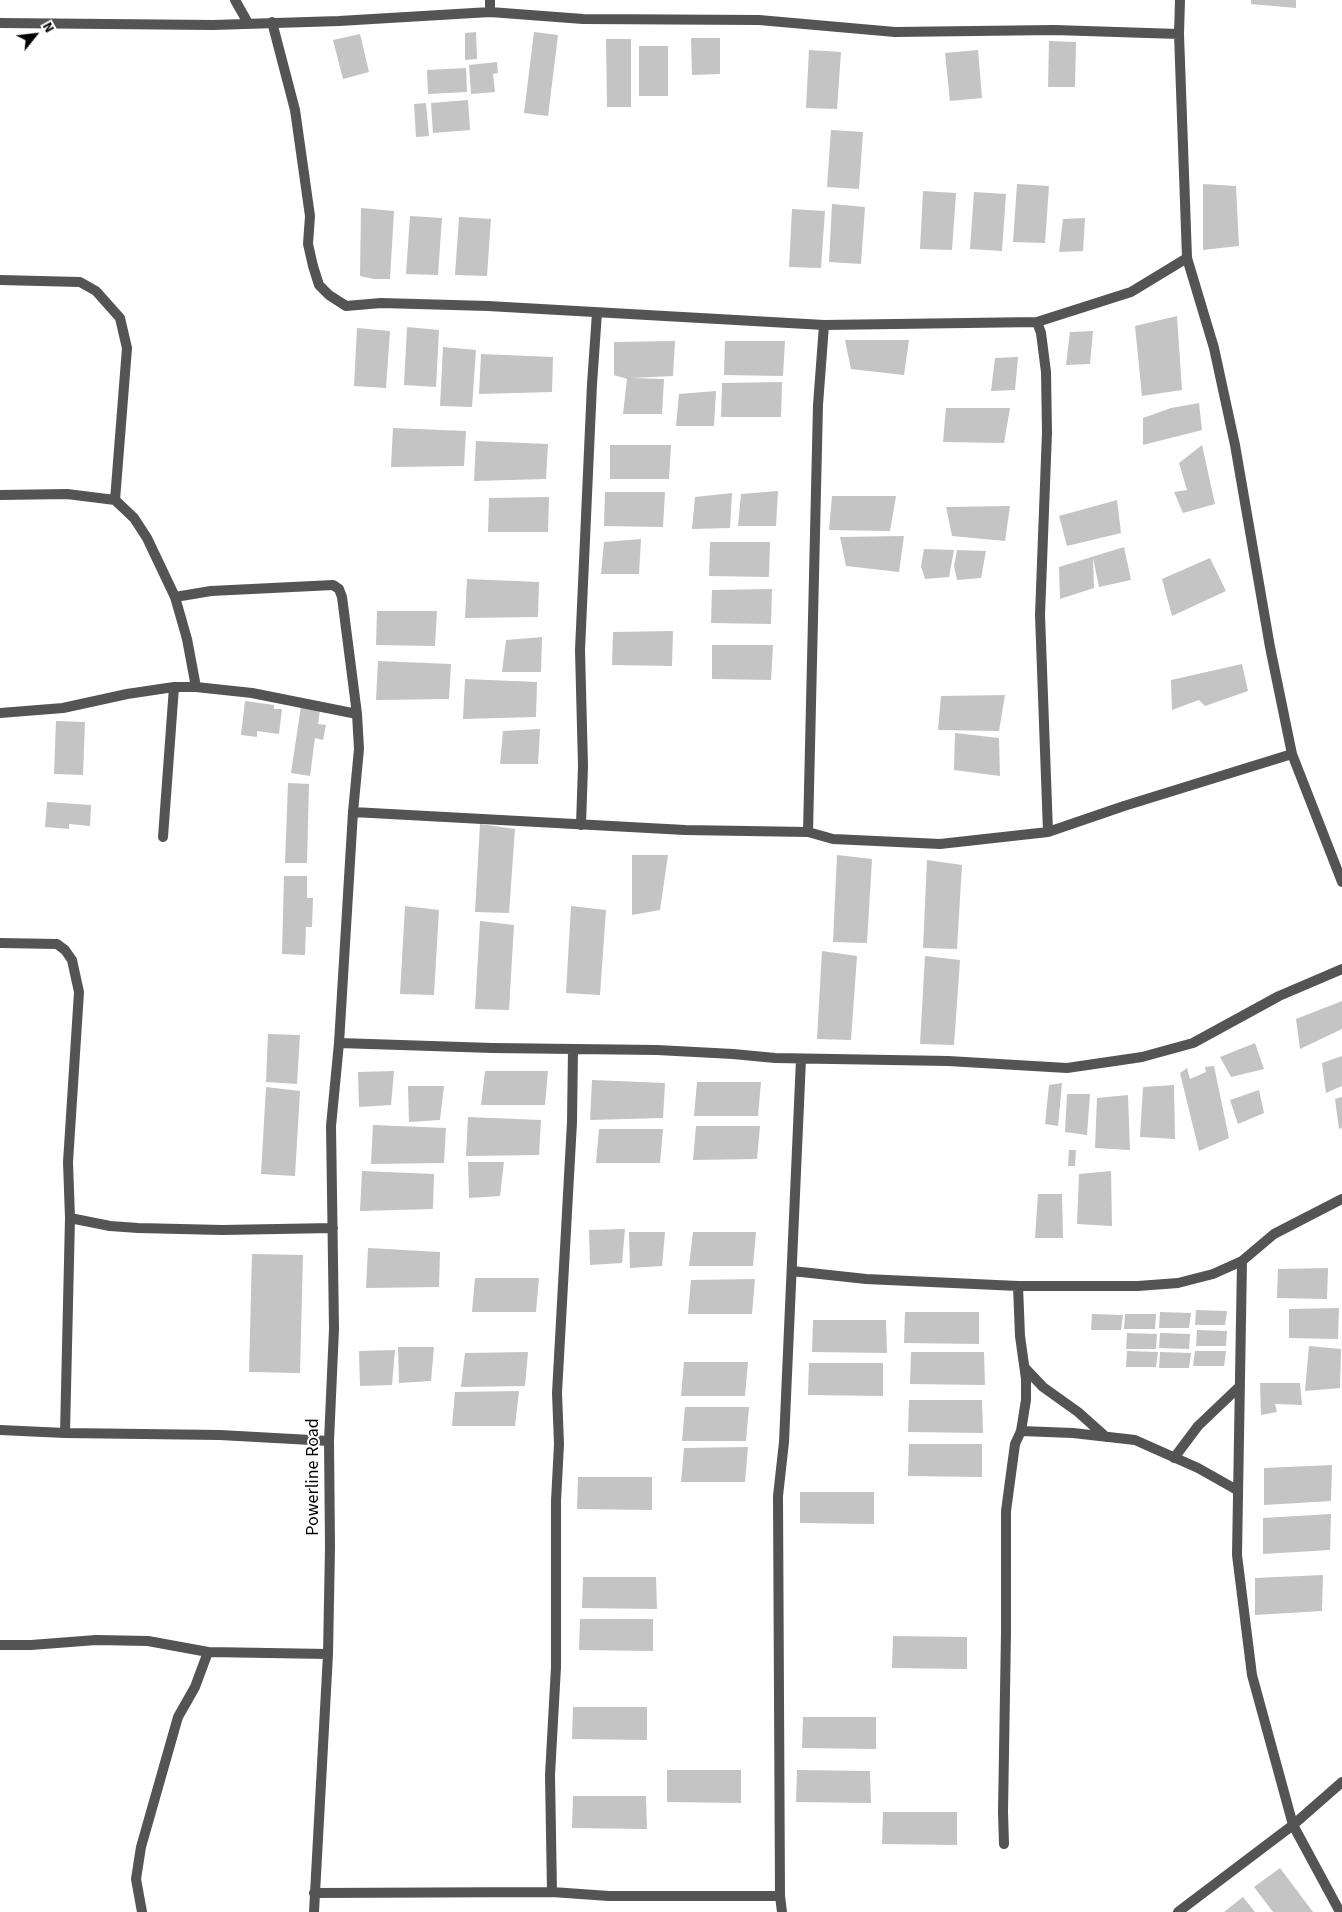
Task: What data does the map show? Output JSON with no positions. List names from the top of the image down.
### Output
{
  "streets": {
    "street": ["Powerline Road"]
  },
  "north": "top right"
}
